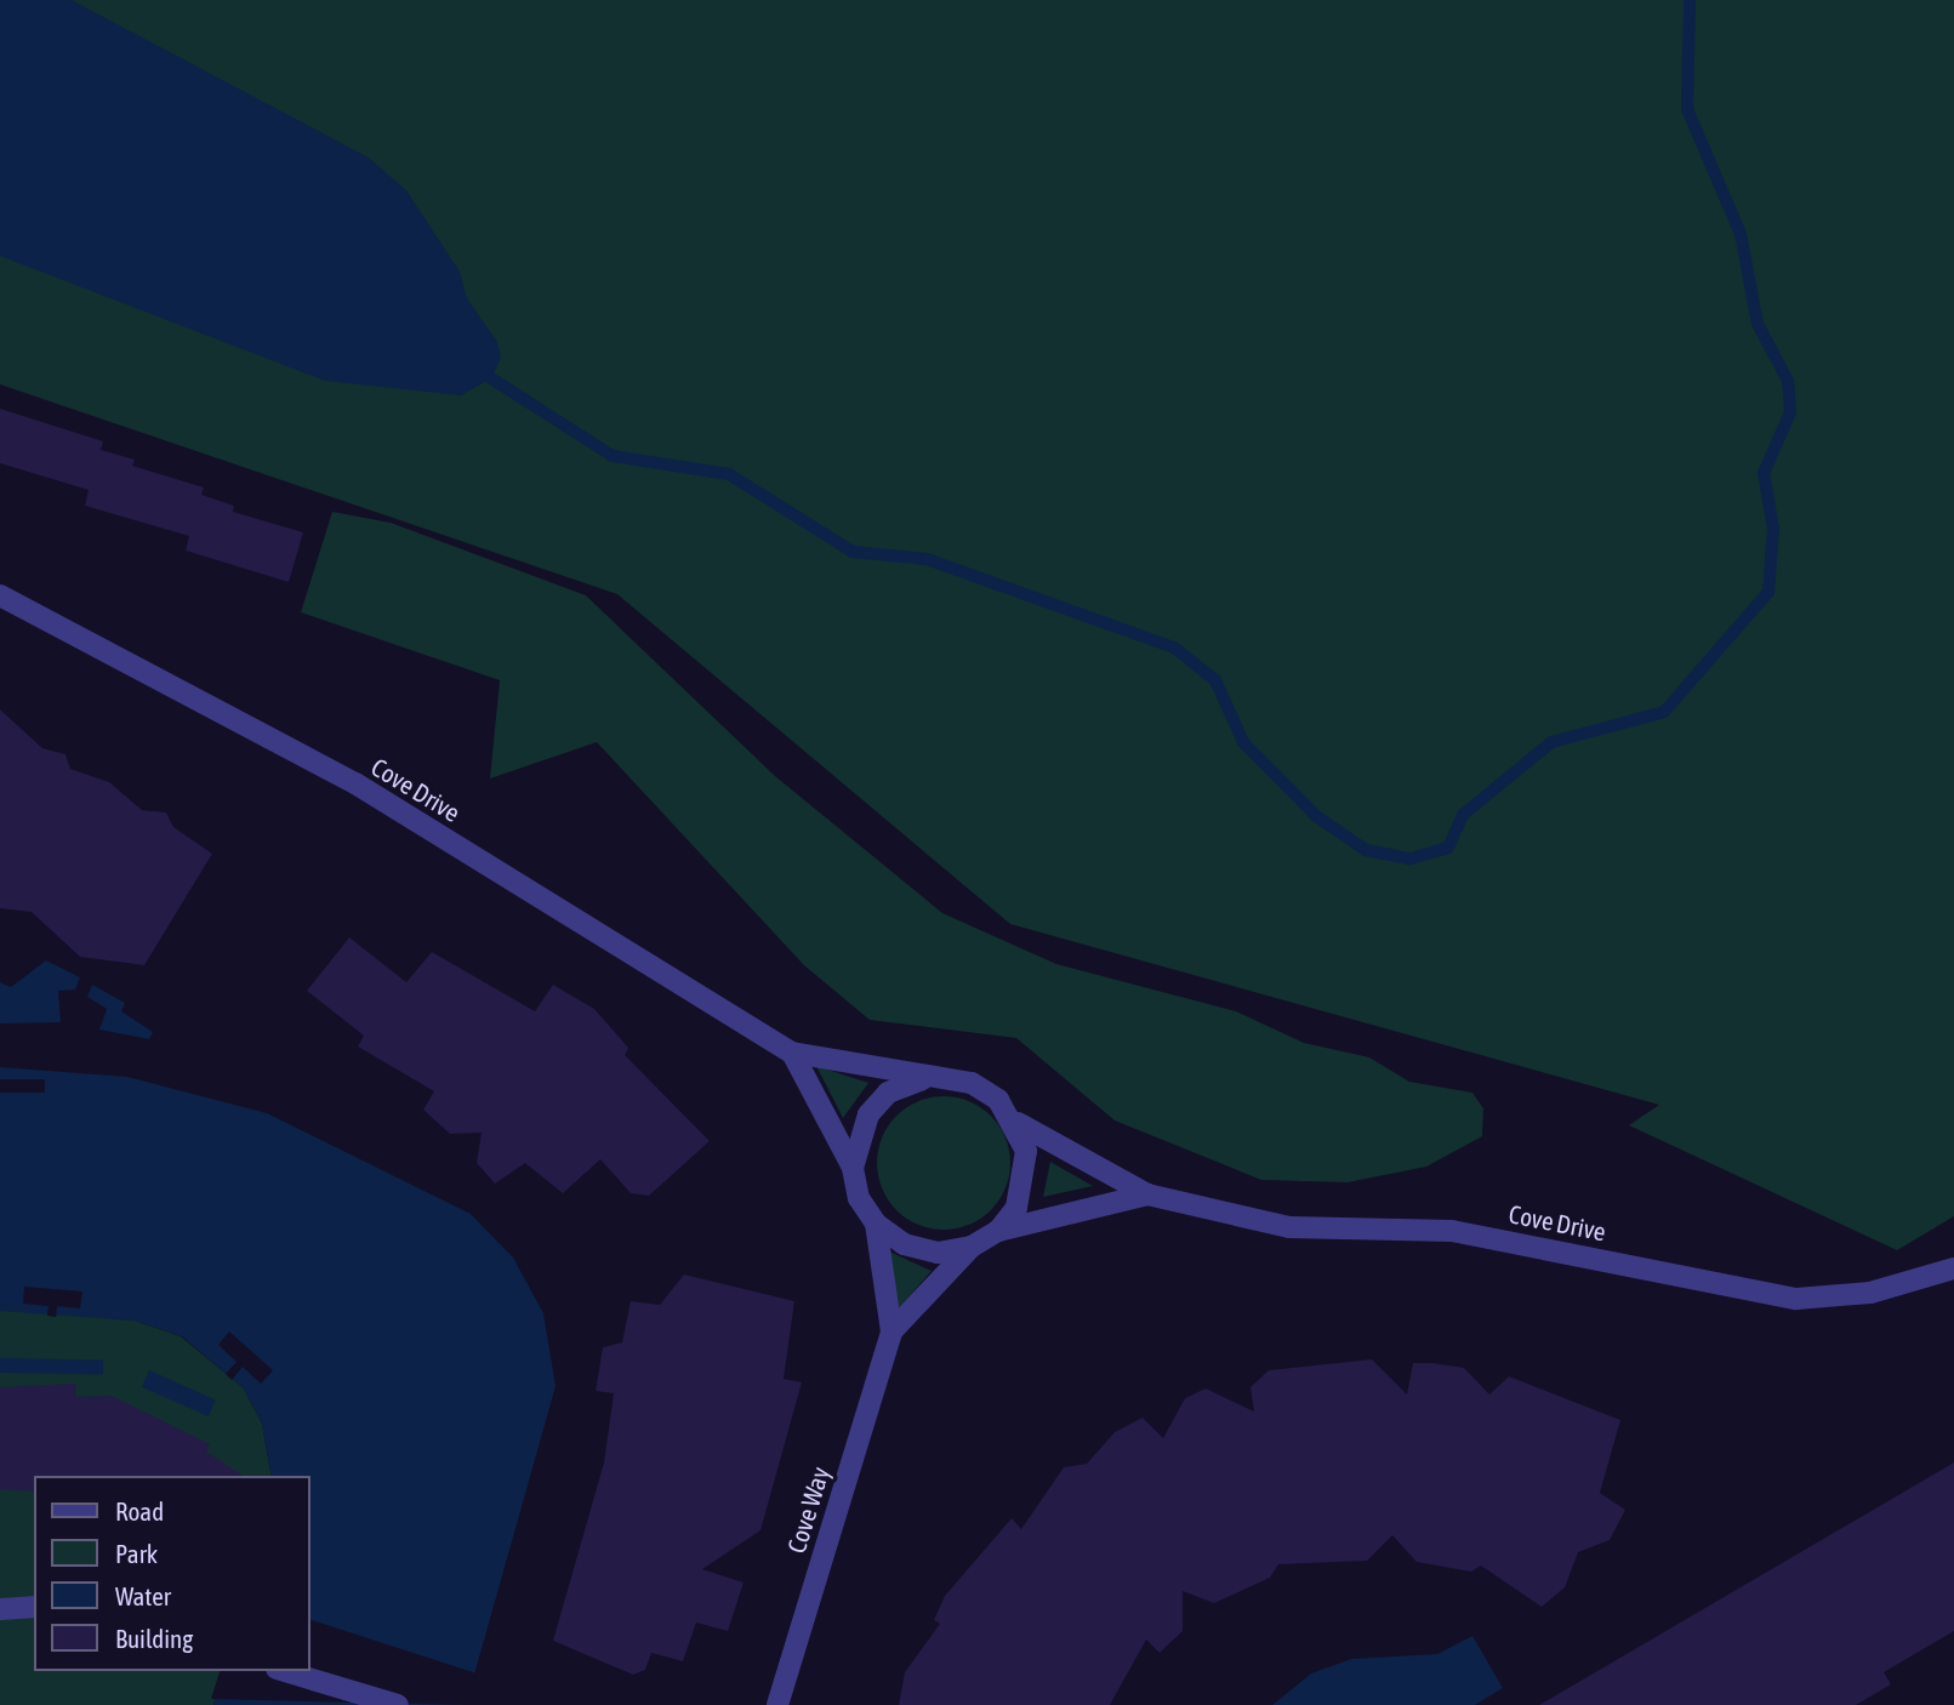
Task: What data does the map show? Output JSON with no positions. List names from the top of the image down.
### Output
{
  "streets": {
    "street": ["Cove Drive", "Cove Way"]
  },
  "crossings": [
    ["Cove Drive", "Cove Way"]
  ],
  "legend": [
    "Road",
    "Park",
    "Water",
    "Building"
  ]
}
